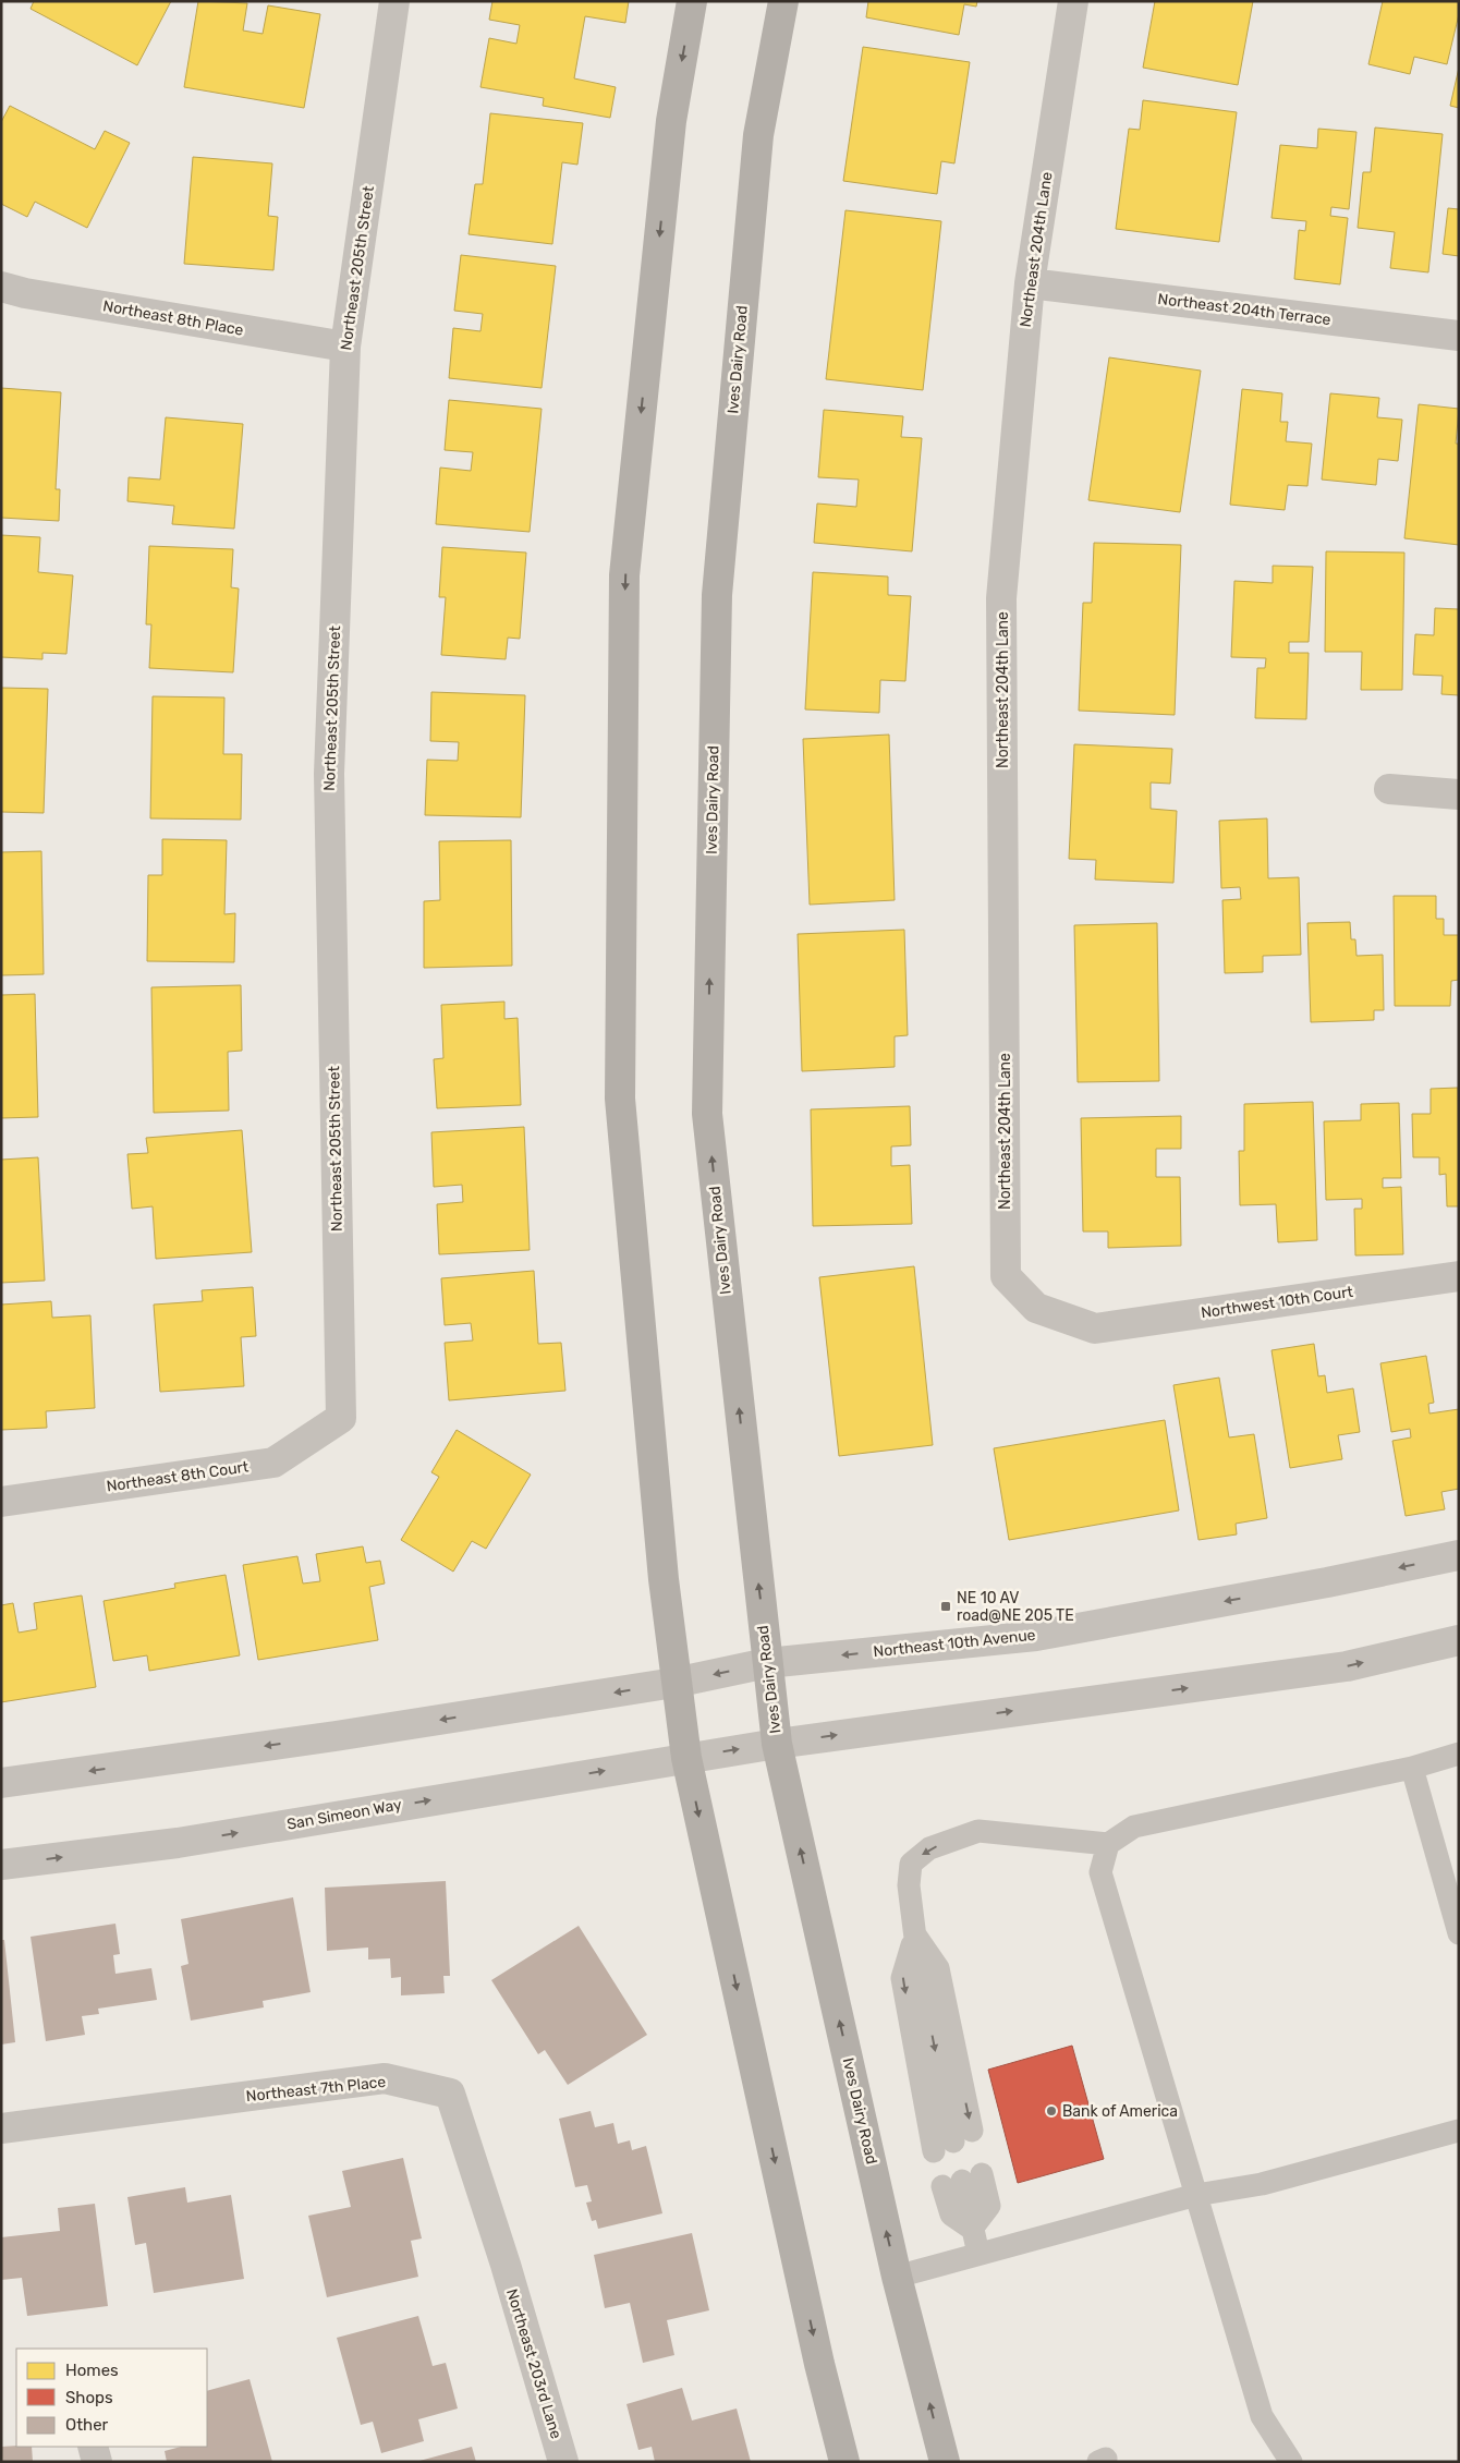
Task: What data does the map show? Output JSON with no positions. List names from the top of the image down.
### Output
{
  "streets": {
    "main road": ["Ives Dairy Road"],
    "street": [
      "Northeast 204th Lane",
      "Northeast 205th Street",
      "Northeast 204th Terrace",
      "Northeast 8th Place",
      "Northwest 10th Court",
      "Northeast 8th Court",
      "Northeast 10th Avenue",
      "San Simeon Way",
      "Northeast 7th Place",
      "Northeast 203rd Lane"
    ]
  },
  "crossings": [
    ["Northeast 204th Lane", "Northeast 204th Terrace"],
    ["Northeast 204th Lane", "Northwest 10th Court"],
    ["Northeast 205th Street", "Northeast 8th Place"],
    ["Northeast 205th Street", "Northeast 8th Court"],
    ["Ives Dairy Road", "Northeast 10th Avenue"],
    ["Northeast 7th Place", "Northeast 203rd Lane"]
  ],
  "places": {
    "transit": ["NE 10 AV road@NE 205 TE"],
    "other": ["Bank of America"]
  },
  "legend": ["Homes", "Shops", "Other"]
}
